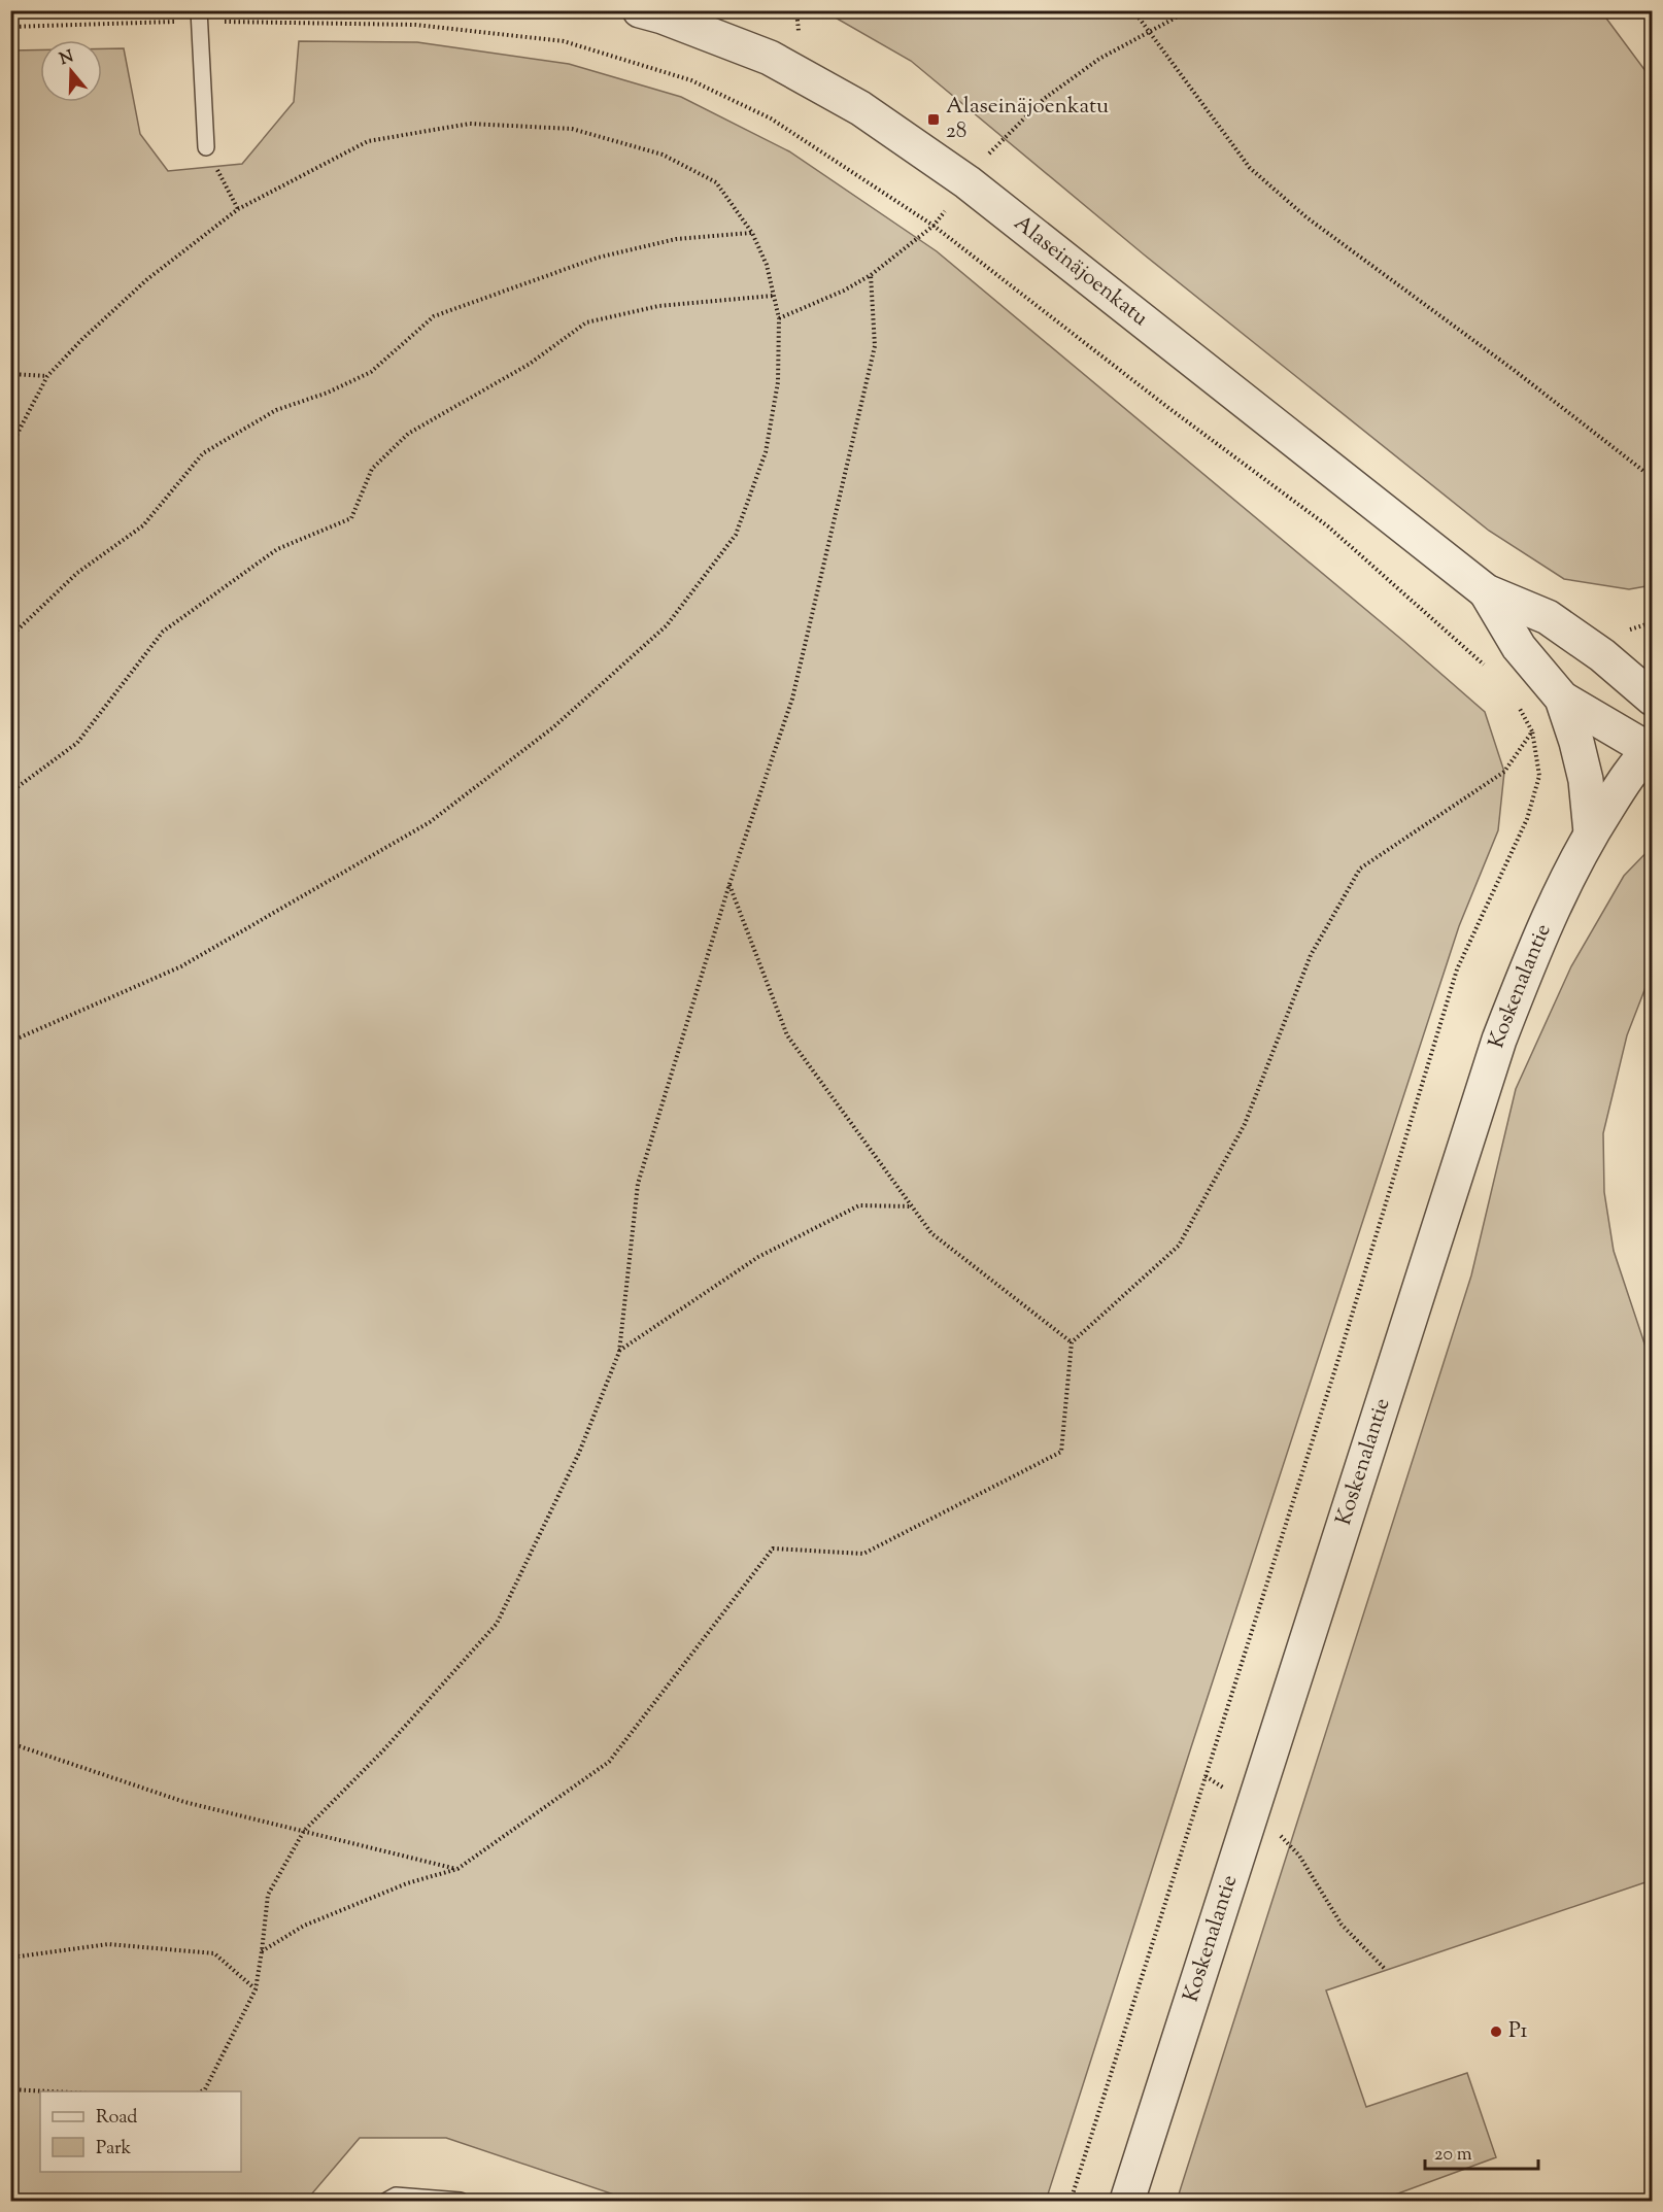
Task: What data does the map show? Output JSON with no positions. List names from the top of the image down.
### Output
{
  "streets": {
    "street": ["Alaseinäjoenkatu", "Koskenalantie"]
  },
  "crossings": [
    ["Alaseinäjoenkatu", "Koskenalantie"]
  ],
  "places": {
    "transit": ["Alaseinäjoenkatu 28"],
    "other": ["P1"]
  },
  "legend": ["Road", "Park"],
  "scale_bar": "20 m",
  "north": "top"
}
